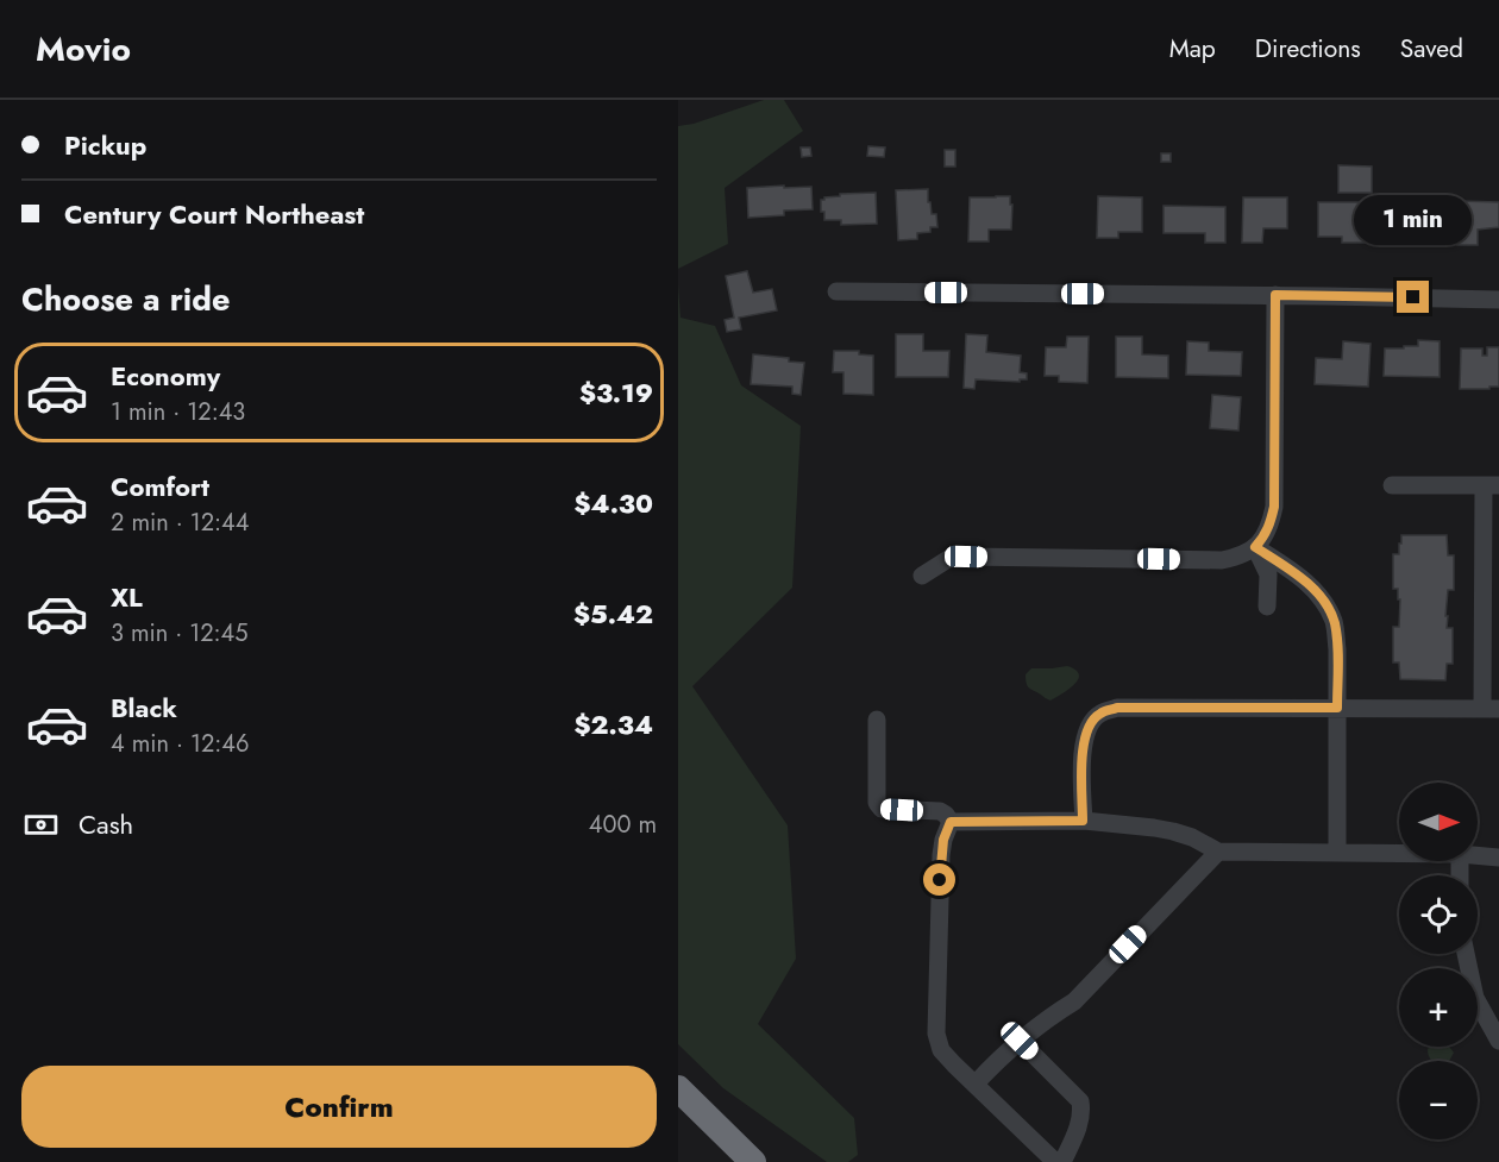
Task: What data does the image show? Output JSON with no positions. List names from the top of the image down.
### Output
{
  "north": "right",
  "page": {
    "header": "Movio",
    "nav": ["Map", "Directions", "Saved"],
    "banner": ["Pickup", "Century Court Northeast"],
    "bubble": "1 min",
    "heading": "Choose a ride",
    "list": [
      {
        "name": "Economy",
        "note": "1 min · 12:43",
        "value": "$3.19"
      },
      {
        "name": "Comfort",
        "note": "2 min · 12:44",
        "value": "$4.30"
      },
      {
        "name": "XL",
        "note": "3 min · 12:45",
        "value": "$5.42"
      },
      {
        "name": "Black",
        "note": "4 min · 12:46",
        "value": "$2.34"
      }
    ],
    "map_buttons": ["+", "−"],
    "pay": ["Cash", "400 m"],
    "buttons": "Confirm"
  }
}
